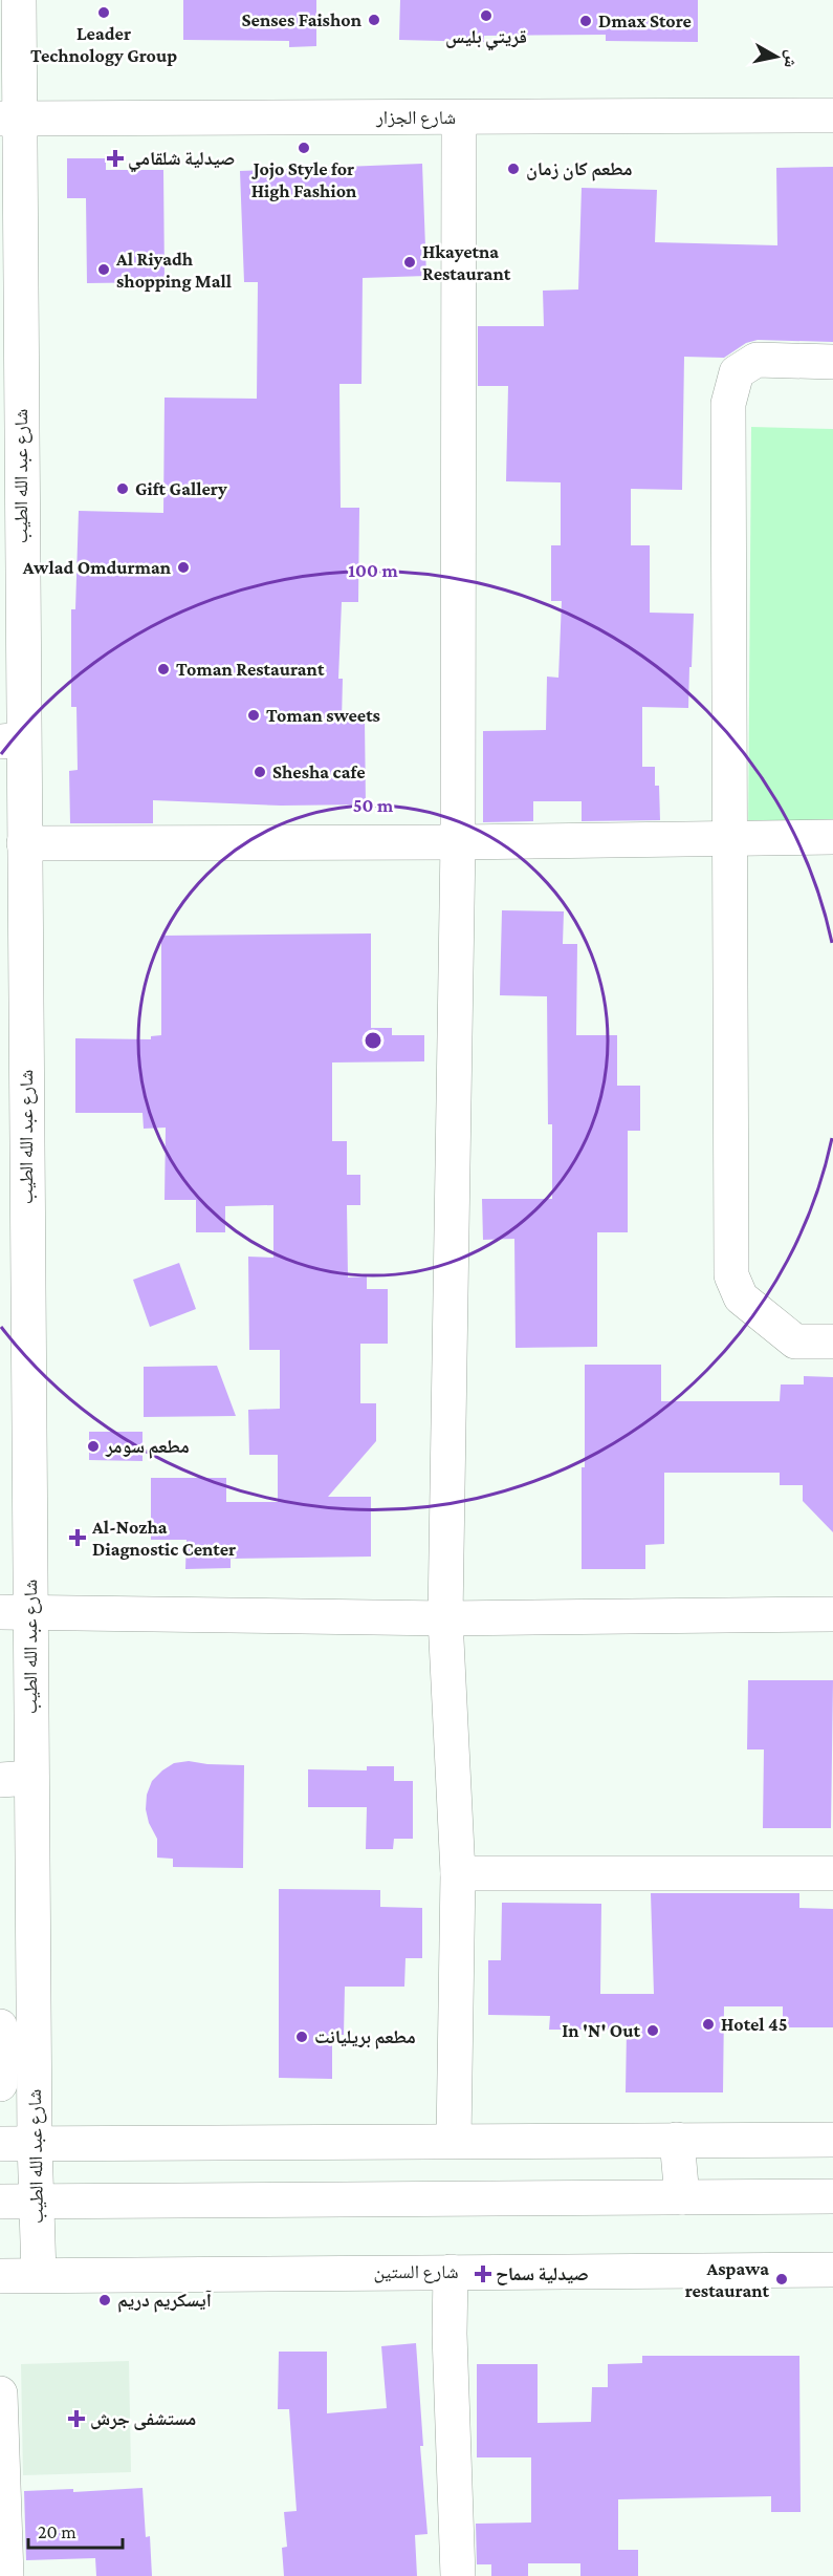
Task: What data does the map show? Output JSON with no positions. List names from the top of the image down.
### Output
{
  "streets": {
    "street": ["شارع الجزار", "شارع عبد الله الطيب", "شارع الستين"]
  },
  "crossings": [
    ["شارع الجزار", "شارع عبد الله الطيب"],
    ["شارع عبد الله الطيب", "شارع الستين"]
  ],
  "places": {
    "other": [
      "Leader Technology Group",
      "قريتي بليس",
      "Senses Faishon",
      "Dmax Store",
      "Jojo Style for High Fashion",
      "مطعم كان زمان",
      "Hkayetna Restaurant",
      "Al Riyadh shopping Mall",
      "Gift Gallery",
      "Awlad Omdurman",
      "Toman Restaurant",
      "Toman sweets",
      "Shesha cafe",
      "مطعم سومر",
      "Hotel 45",
      "In 'N' Out",
      "مطعم بريليانت",
      "Aspawa restaurant",
      "آيسكريم دريم"
    ],
    "health": [
      "صيدلية شلقامي",
      "Al-Nozha Diagnostic Center",
      "صيدلية سماح",
      "مستشفى جرش"
    ]
  },
  "scale_bar": "20 m",
  "north": "right",
  "rings": ["100 m", "50 m"]
}
